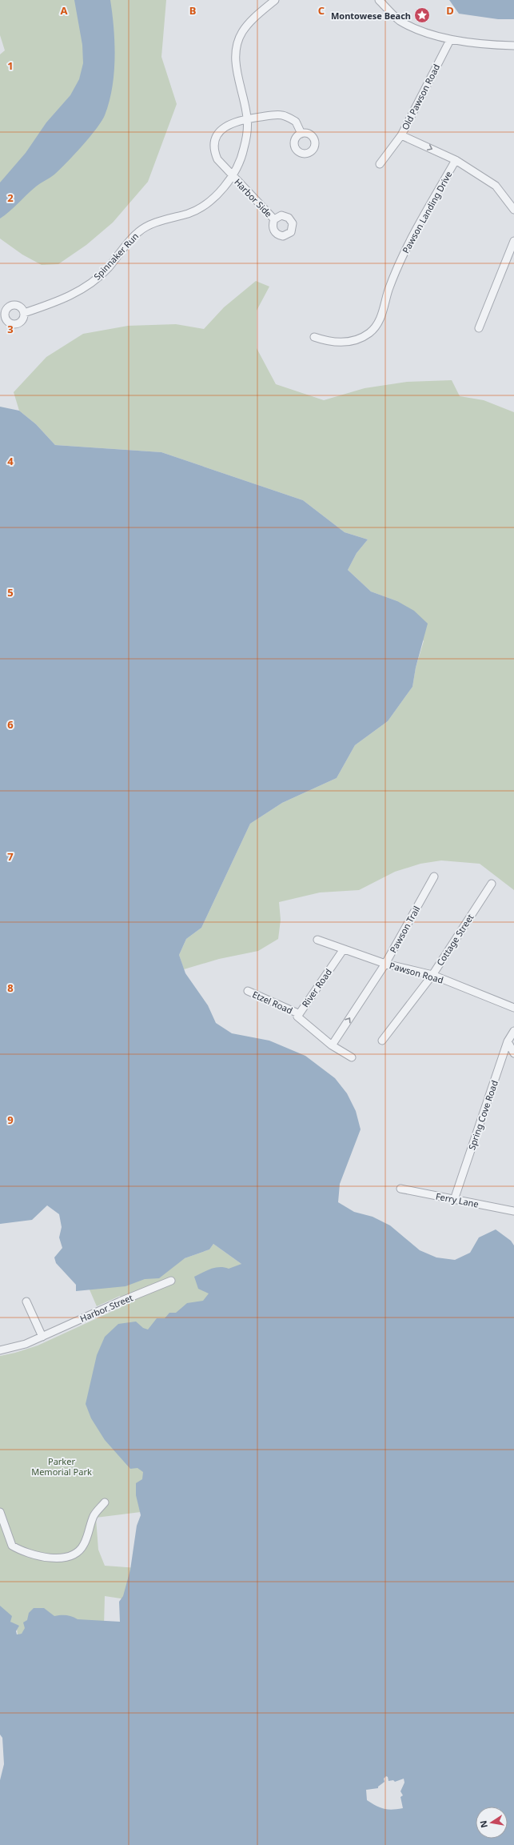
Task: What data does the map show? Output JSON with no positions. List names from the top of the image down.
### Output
{
  "streets": {
    "street": [
      "Old Pawson Road",
      "Harbor Side",
      "Pawson Landing Drive",
      "Spinnaker Run",
      "Pawson Trail",
      "Cottage Street",
      "Pawson Road",
      "River Road",
      "Etzel Road",
      "Spring Cove Road",
      "Ferry Lane",
      "Harbor Street"
    ]
  },
  "crossings": [
    ["Old Pawson Road", "Pawson Landing Drive"],
    ["Harbor Side", "Spinnaker Run"],
    ["Pawson Trail", "Pawson Road"],
    ["Pawson Trail", "River Road"],
    ["Cottage Street", "Pawson Road"],
    ["Pawson Road", "River Road"],
    ["River Road", "Etzel Road"],
    ["Spring Cove Road", "Ferry Lane"]
  ],
  "one_way": ["Pawson Trail"],
  "parks": ["Parker Memorial Park"],
  "places": {
    "place": ["Montowese Beach"]
  },
  "north": "left",
  "grid": {
    "columns": [
      "A",
      "B",
      "C",
      "D"
    ],
    "rows": [
      "1",
      "2",
      "3",
      "4",
      "5",
      "6",
      "7",
      "8",
      "9"
    ]
  }
}
